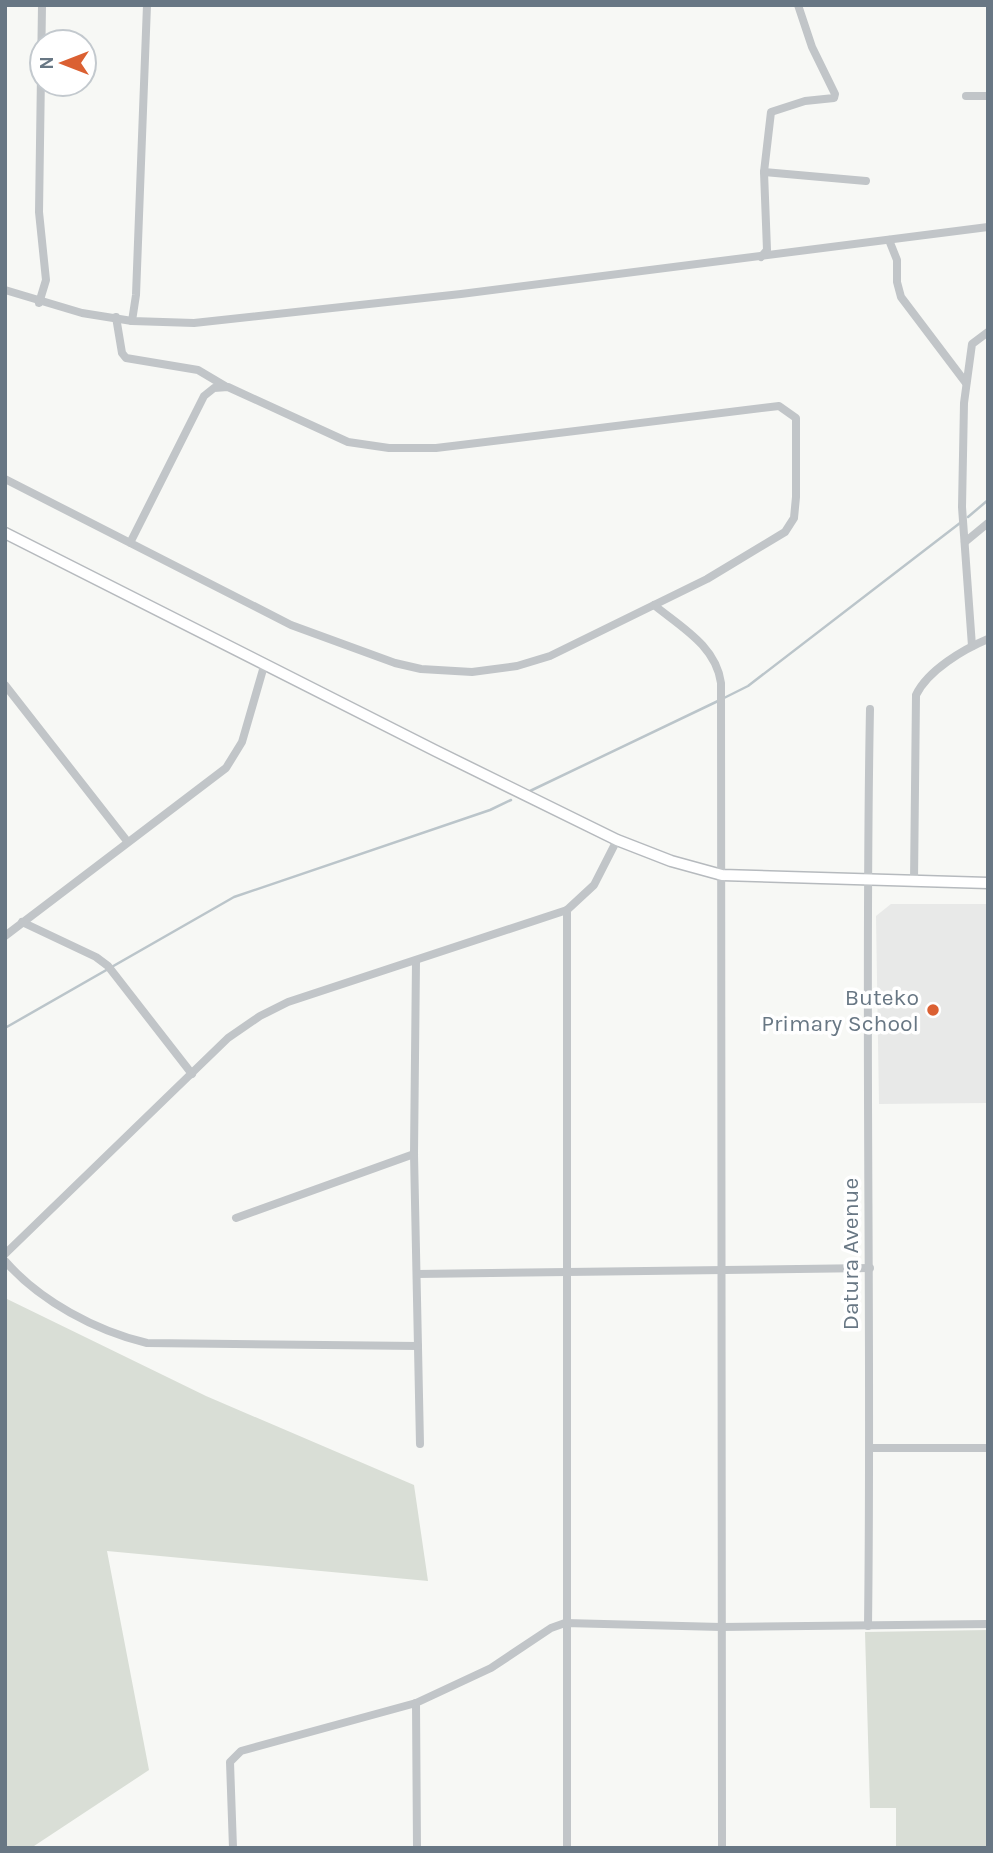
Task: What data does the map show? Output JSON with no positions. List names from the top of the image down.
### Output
{
  "streets": {
    "street": ["Datura Avenue"]
  },
  "places": ["Buteko Primary School"],
  "north": "left"
}
